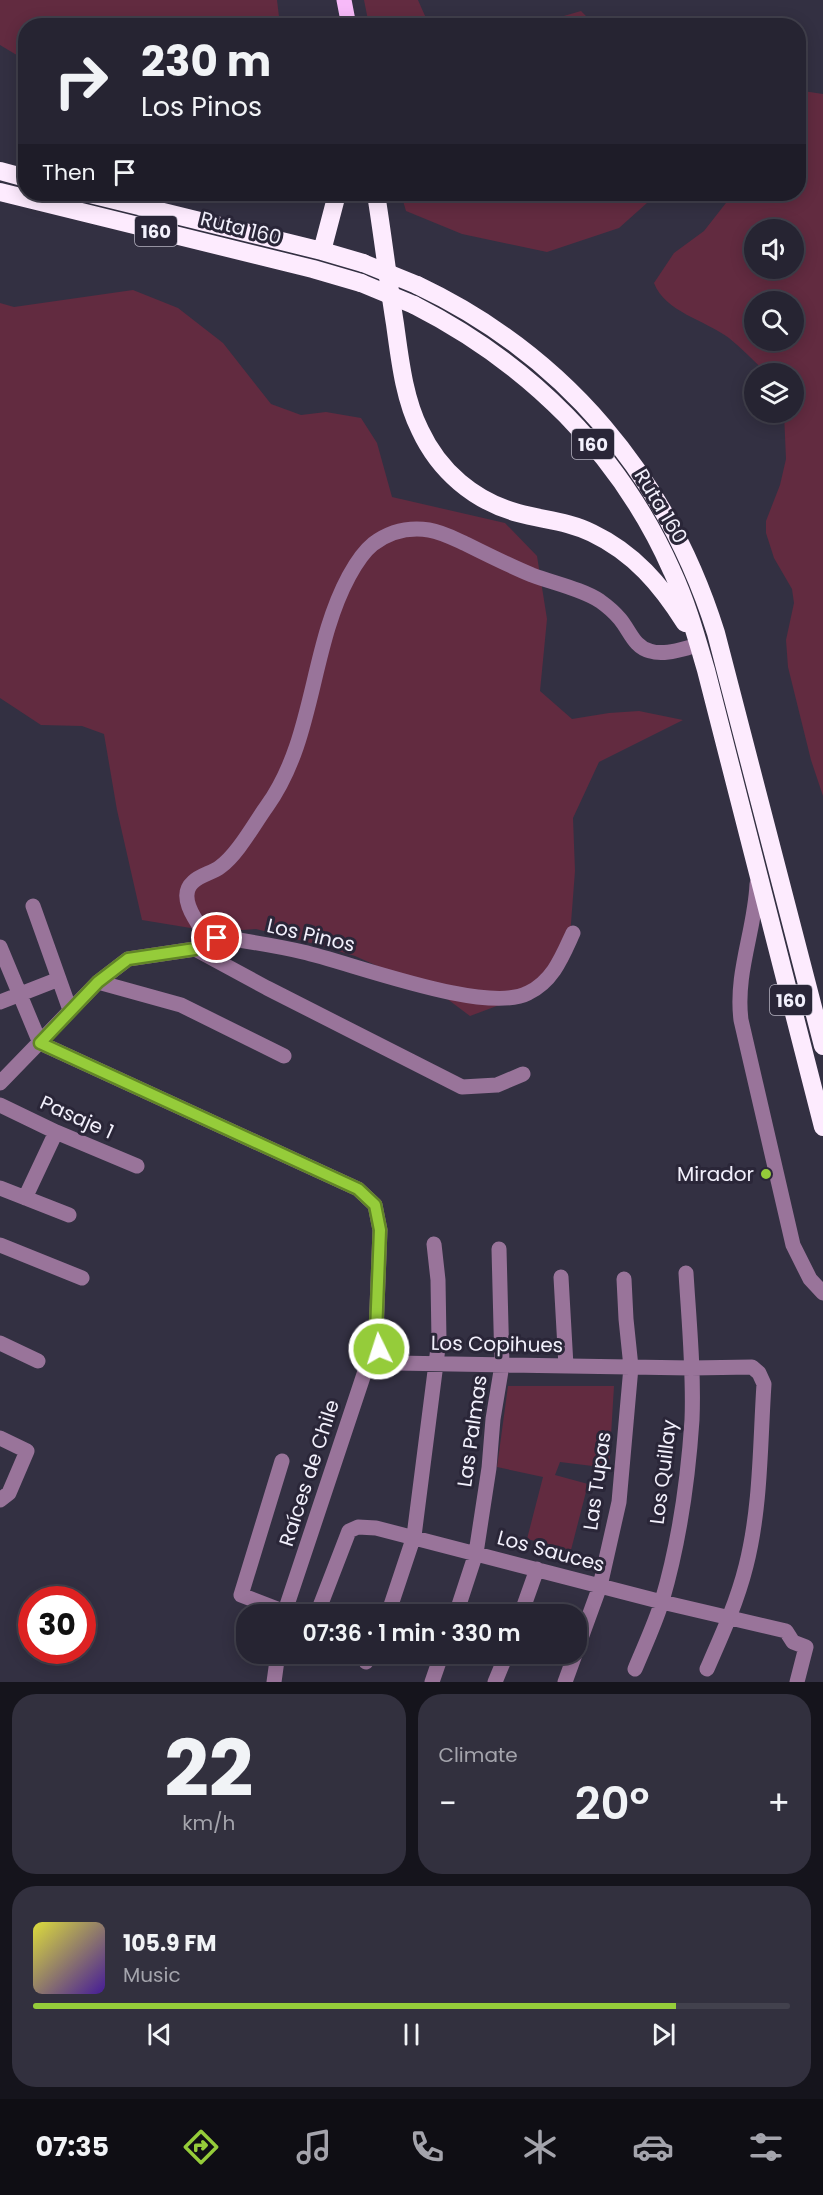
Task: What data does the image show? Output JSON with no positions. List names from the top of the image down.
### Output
{
  "streets": {
    "highway": ["Ruta 160", "160"],
    "street": [
      "Los Pinos",
      "Pasaje 1",
      "Los Copihues",
      "Las Palmas",
      "Los Quillay",
      "Raíces de Chile",
      "Las Tupas",
      "Los Sauces"
    ]
  },
  "crossings": [
    ["Los Copihues", "Las Palmas"],
    ["Los Copihues", "Los Quillay"],
    ["Los Copihues", "Raíces de Chile"],
    ["Los Copihues", "Las Tupas"],
    ["Los Copihues", "Los Sauces"],
    ["Las Palmas", "Los Sauces"],
    ["Los Quillay", "Los Sauces"],
    ["Las Tupas", "Los Sauces"]
  ],
  "places": ["Mirador"],
  "page": {
    "turn": ["230 m", "Los Pinos"],
    "then": "Then",
    "limit": "30",
    "trip": "07:36 · 1 min · 330 m",
    "tile": [
      ["22", "km/h"],
      "Climate"
    ],
    "heat": ["−", "20°", "+"],
    "song": ["105.9 FM", "Music"],
    "tabs": "07:35"
  }
}
